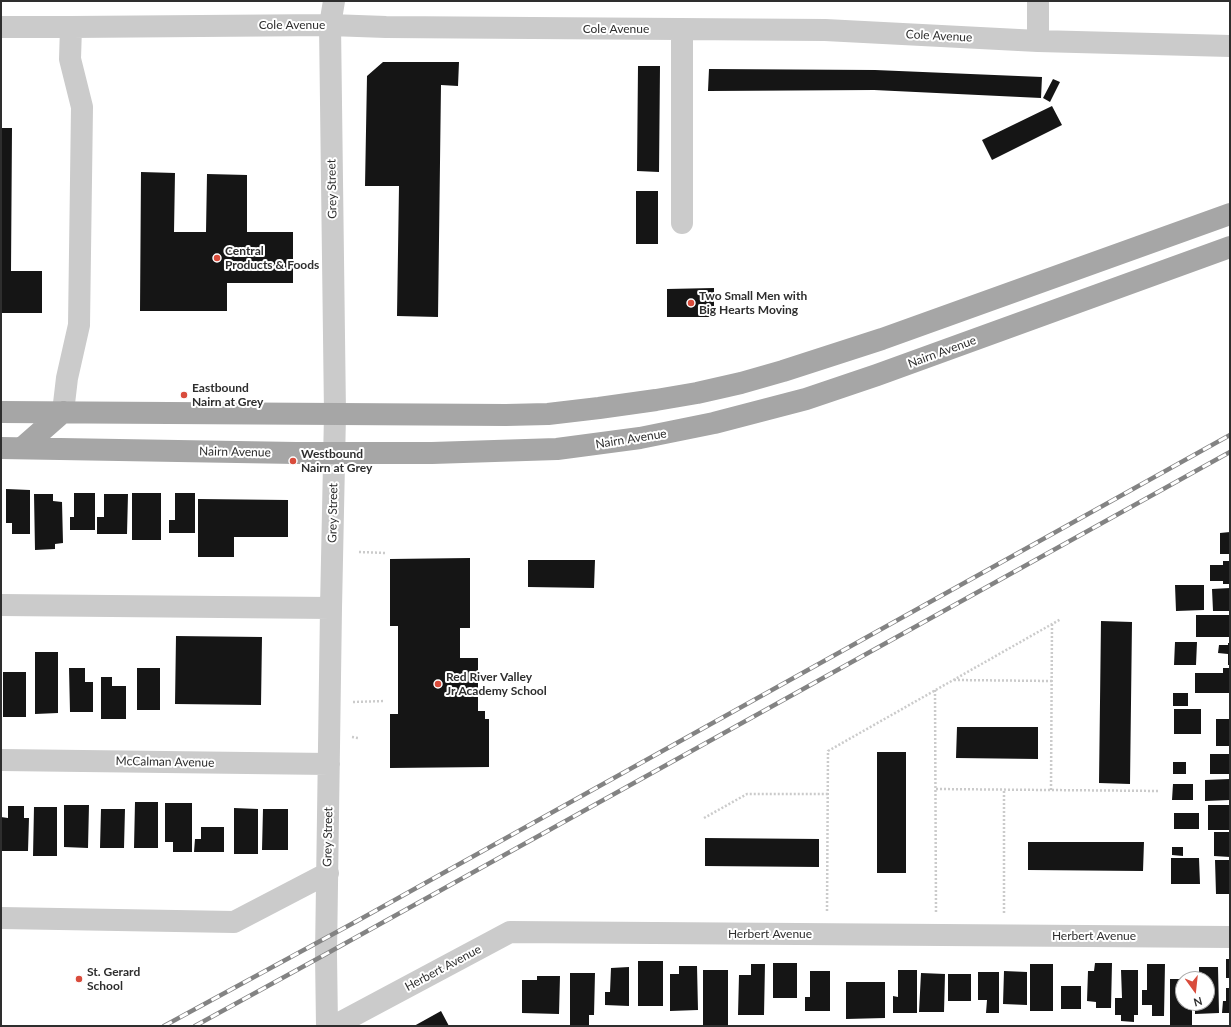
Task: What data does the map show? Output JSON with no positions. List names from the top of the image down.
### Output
{
  "streets": {
    "main road": ["Nairn Avenue"],
    "street": [
      "Cole Avenue",
      "Grey Street",
      "McCalman Avenue",
      "Herbert Avenue"
    ]
  },
  "crossings": [
    ["Cole Avenue", "Grey Street"],
    ["Grey Street", "Nairn Avenue"],
    ["Grey Street", "McCalman Avenue"]
  ],
  "places": [
    "Central Products & Foods",
    "Two Small Men with Big Hearts Moving",
    "Eastbound Nairn at Grey",
    "Westbound Nairn at Grey",
    "Red River Valley Jr Academy School",
    "St. Gerard School"
  ],
  "north": "bottom"
}
